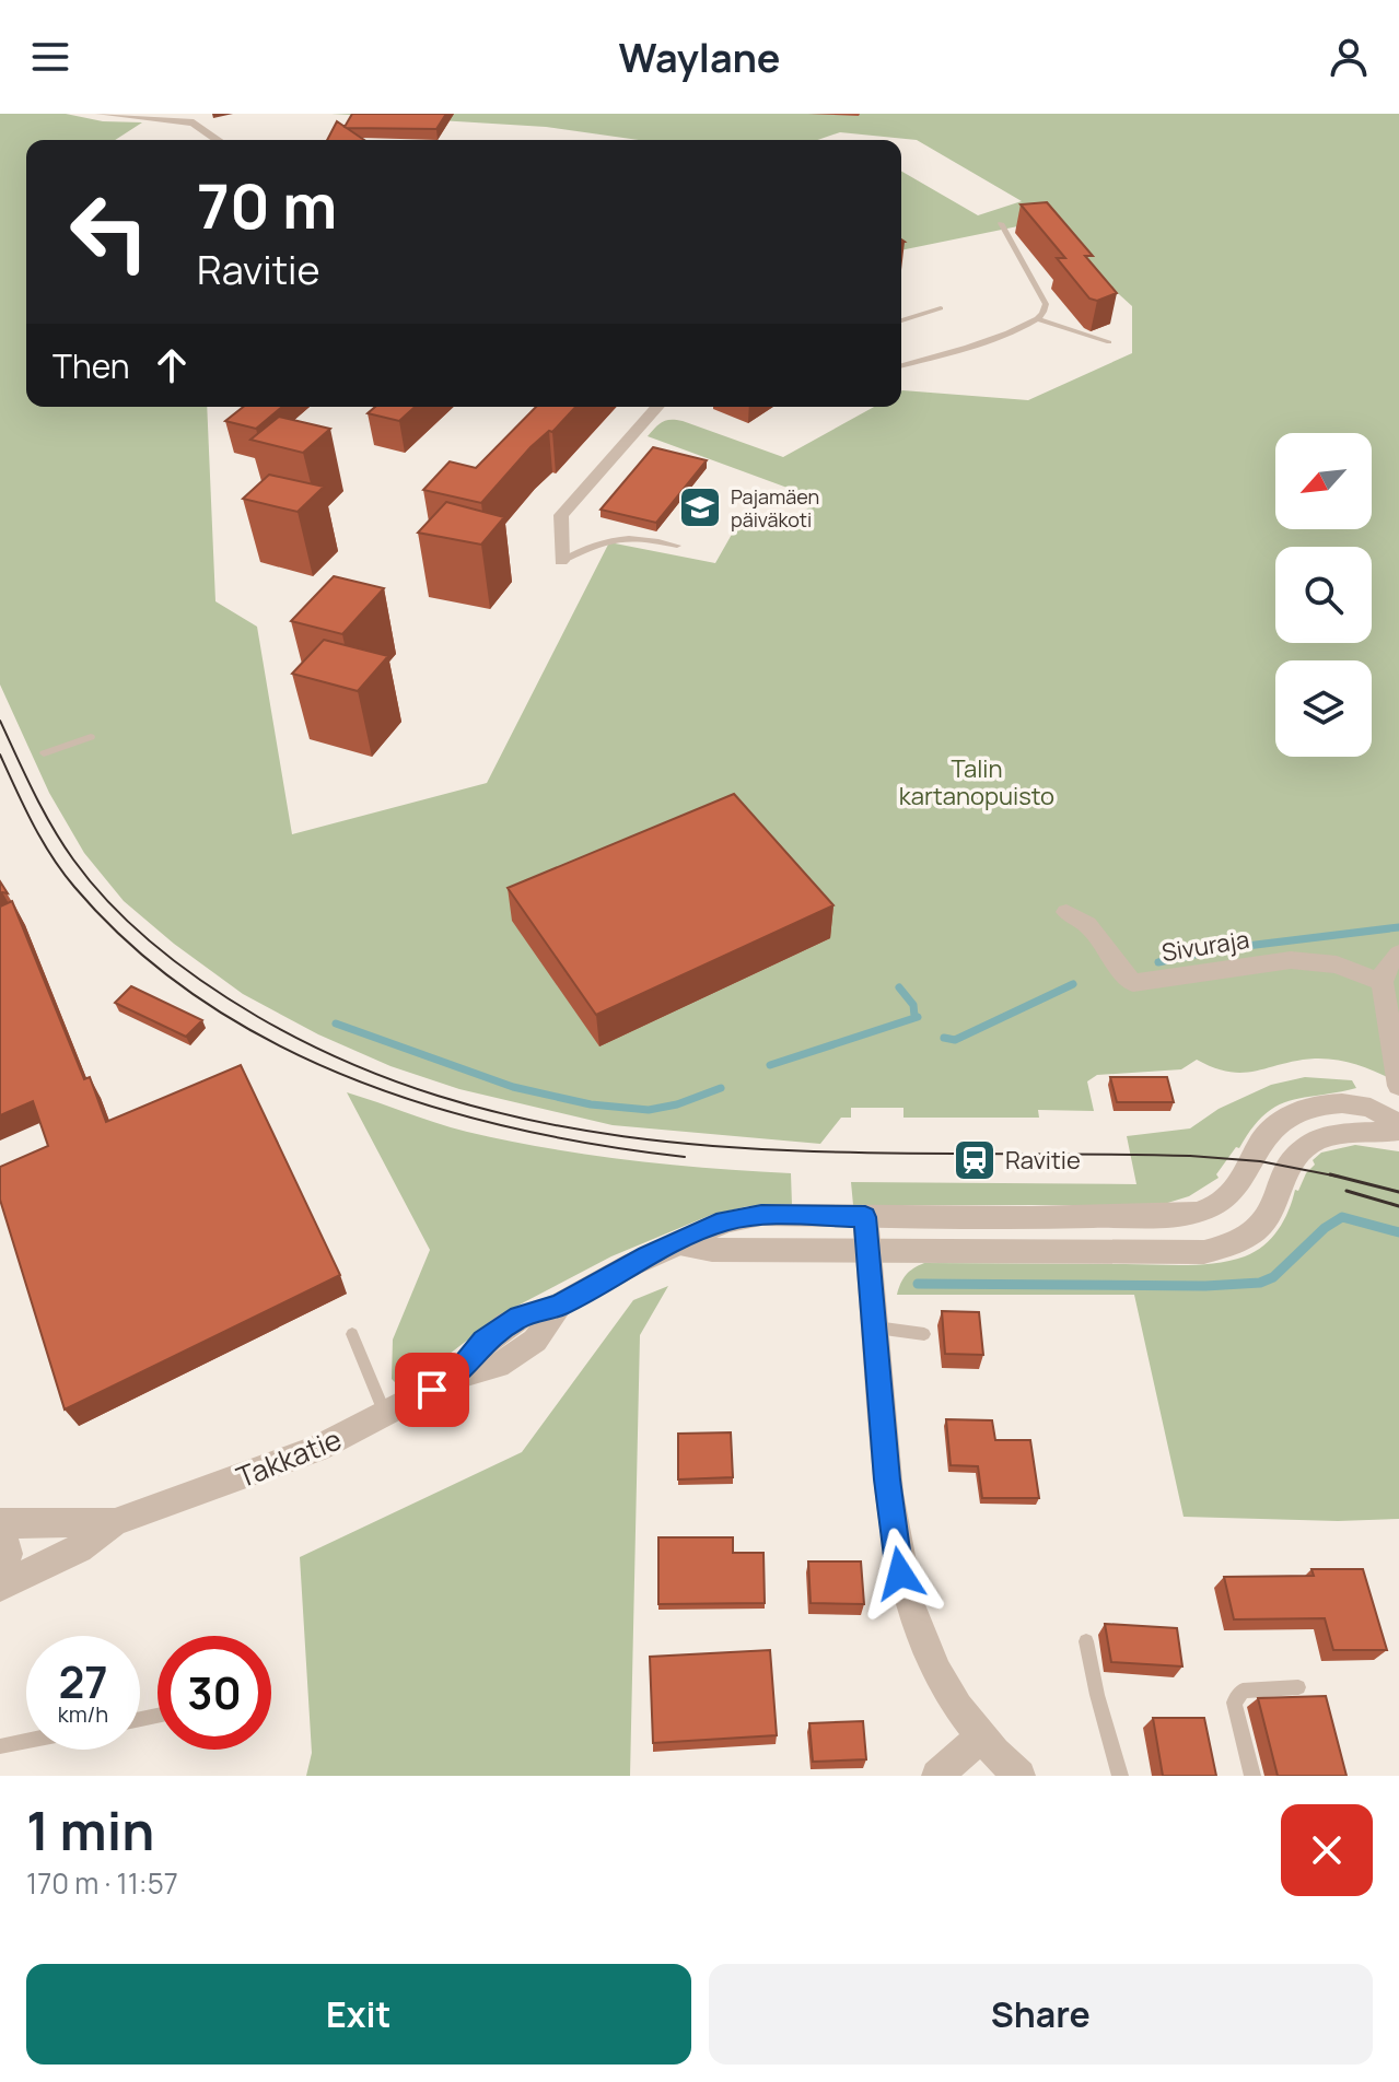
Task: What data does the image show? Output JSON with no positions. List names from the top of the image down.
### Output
{
  "streets": {
    "street": ["Sivuraja", "Takkatie"]
  },
  "parks": ["Talin kartanopuisto"],
  "places": {
    "school or university": ["Pajamäen päiväkoti"],
    "station": ["Ravitie"]
  },
  "north": "bottom left",
  "page": {
    "header": "Waylane",
    "turn": ["70 m", "Ravitie"],
    "then": "Then",
    "speed": "27 km/h",
    "limit": "30",
    "heading": ["1 min", "170 m · 11:57"],
    "buttons": ["Exit", "Share"]
  }
}
